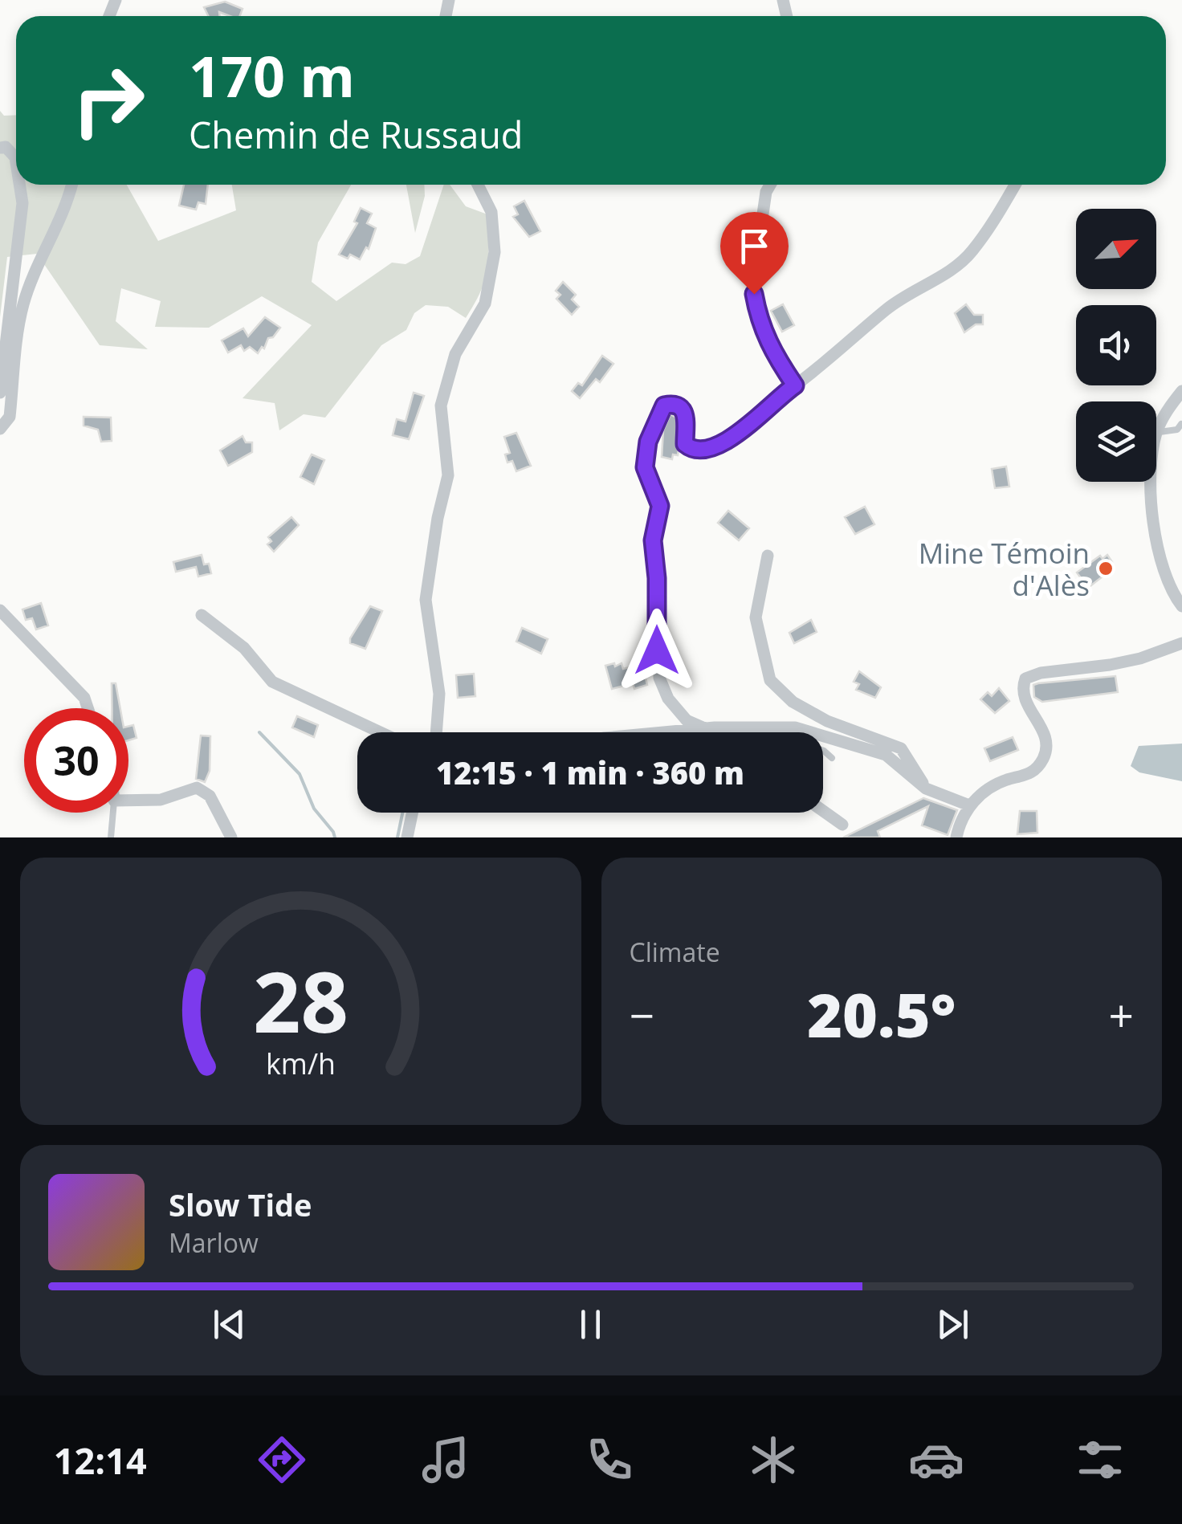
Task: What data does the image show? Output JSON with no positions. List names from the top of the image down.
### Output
{
  "places": ["Mine Témoin d'Alès"],
  "north": "top right",
  "page": {
    "turn": ["170 m", "Chemin de Russaud"],
    "limit": "30",
    "trip": "12:15 · 1 min · 360 m",
    "tile": "Climate",
    "heat": ["−", "20.5°", "+"],
    "song": ["Slow Tide", "Marlow"],
    "tabs": "12:14",
    "gauge": ["28", "km/h"]
  }
}
